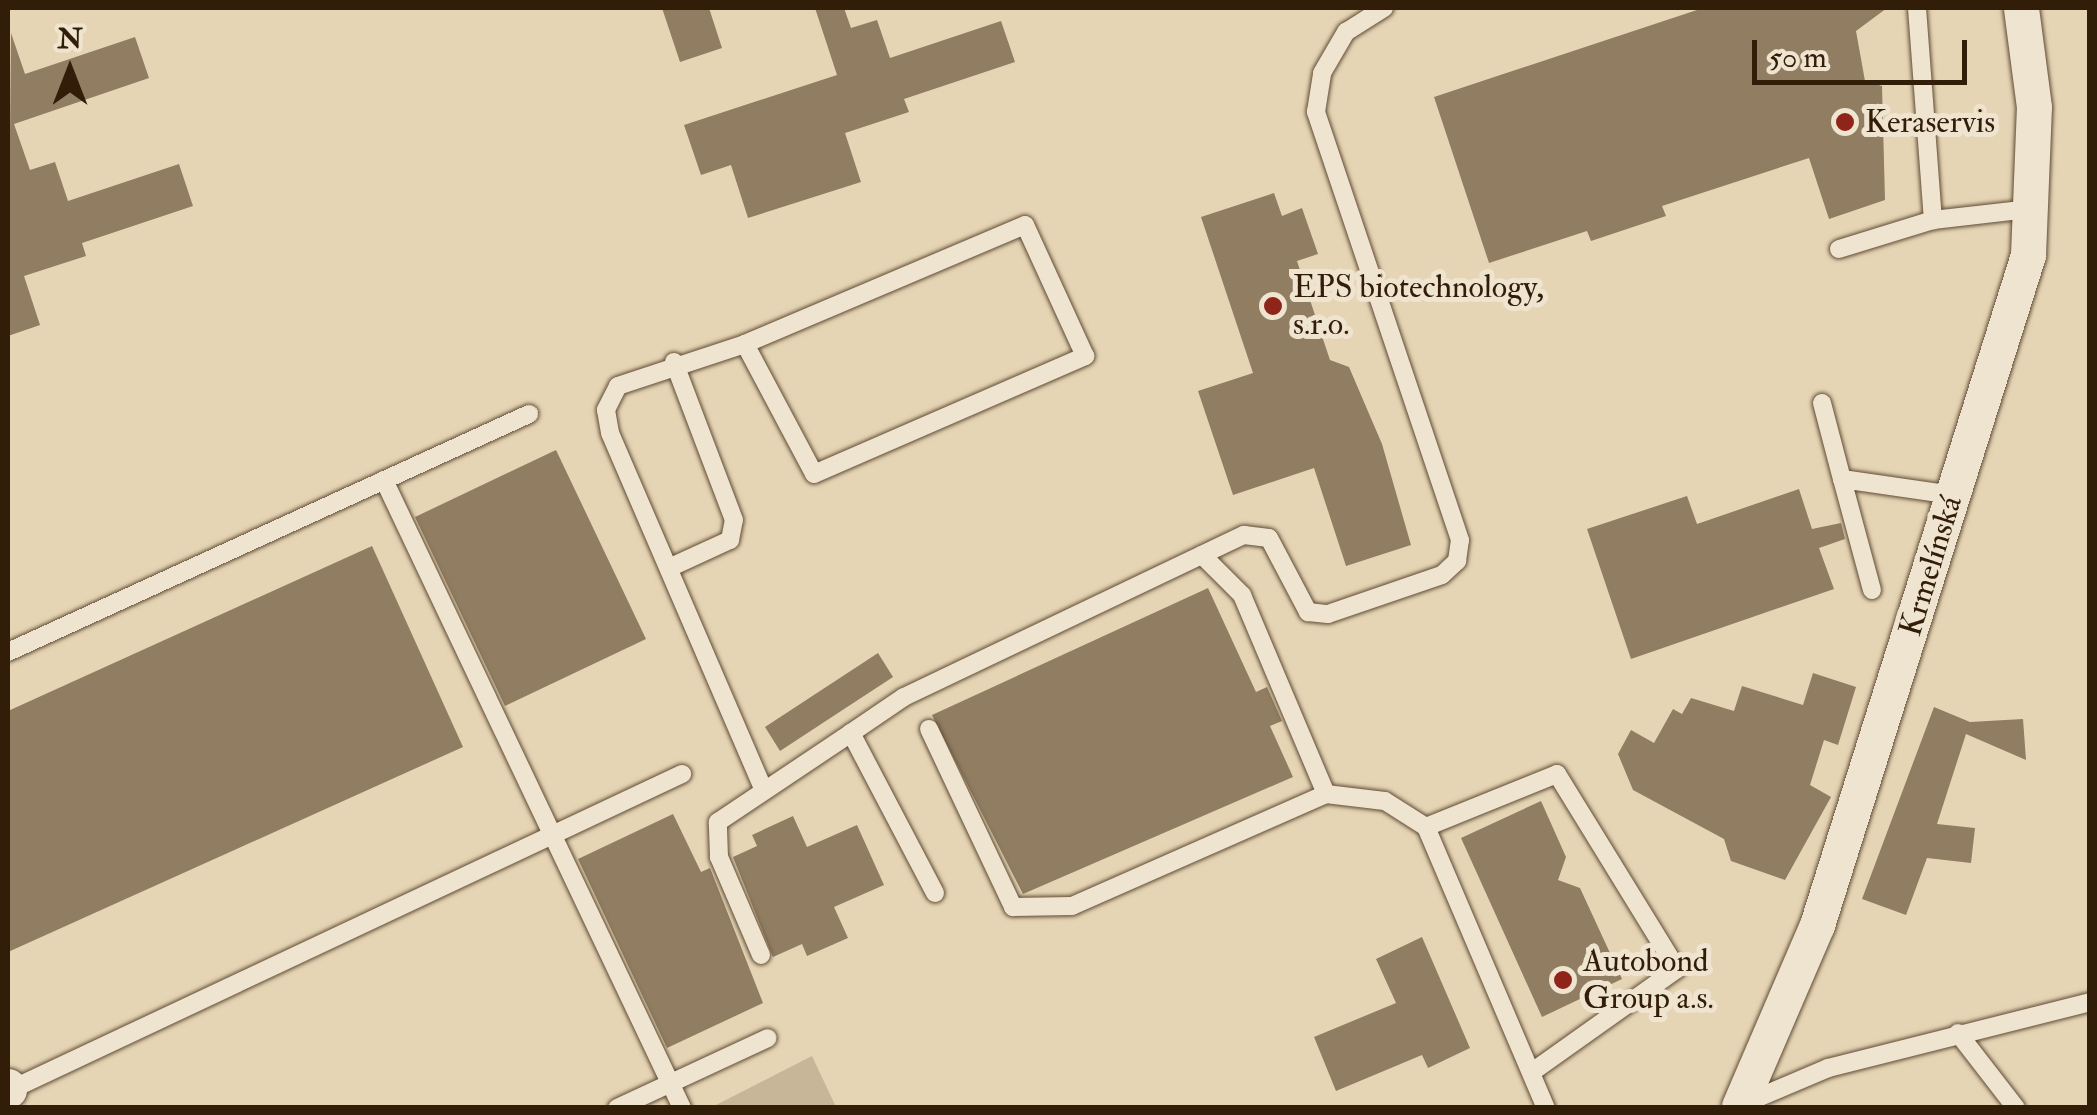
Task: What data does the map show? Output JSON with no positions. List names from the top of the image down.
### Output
{
  "streets": {
    "street": ["Krmelínská"]
  },
  "places": ["Keraservis", "EPS biotechnology, s.r.o.", "Autobond Group a.s."],
  "scale_bar": "50 m",
  "north": "top"
}
